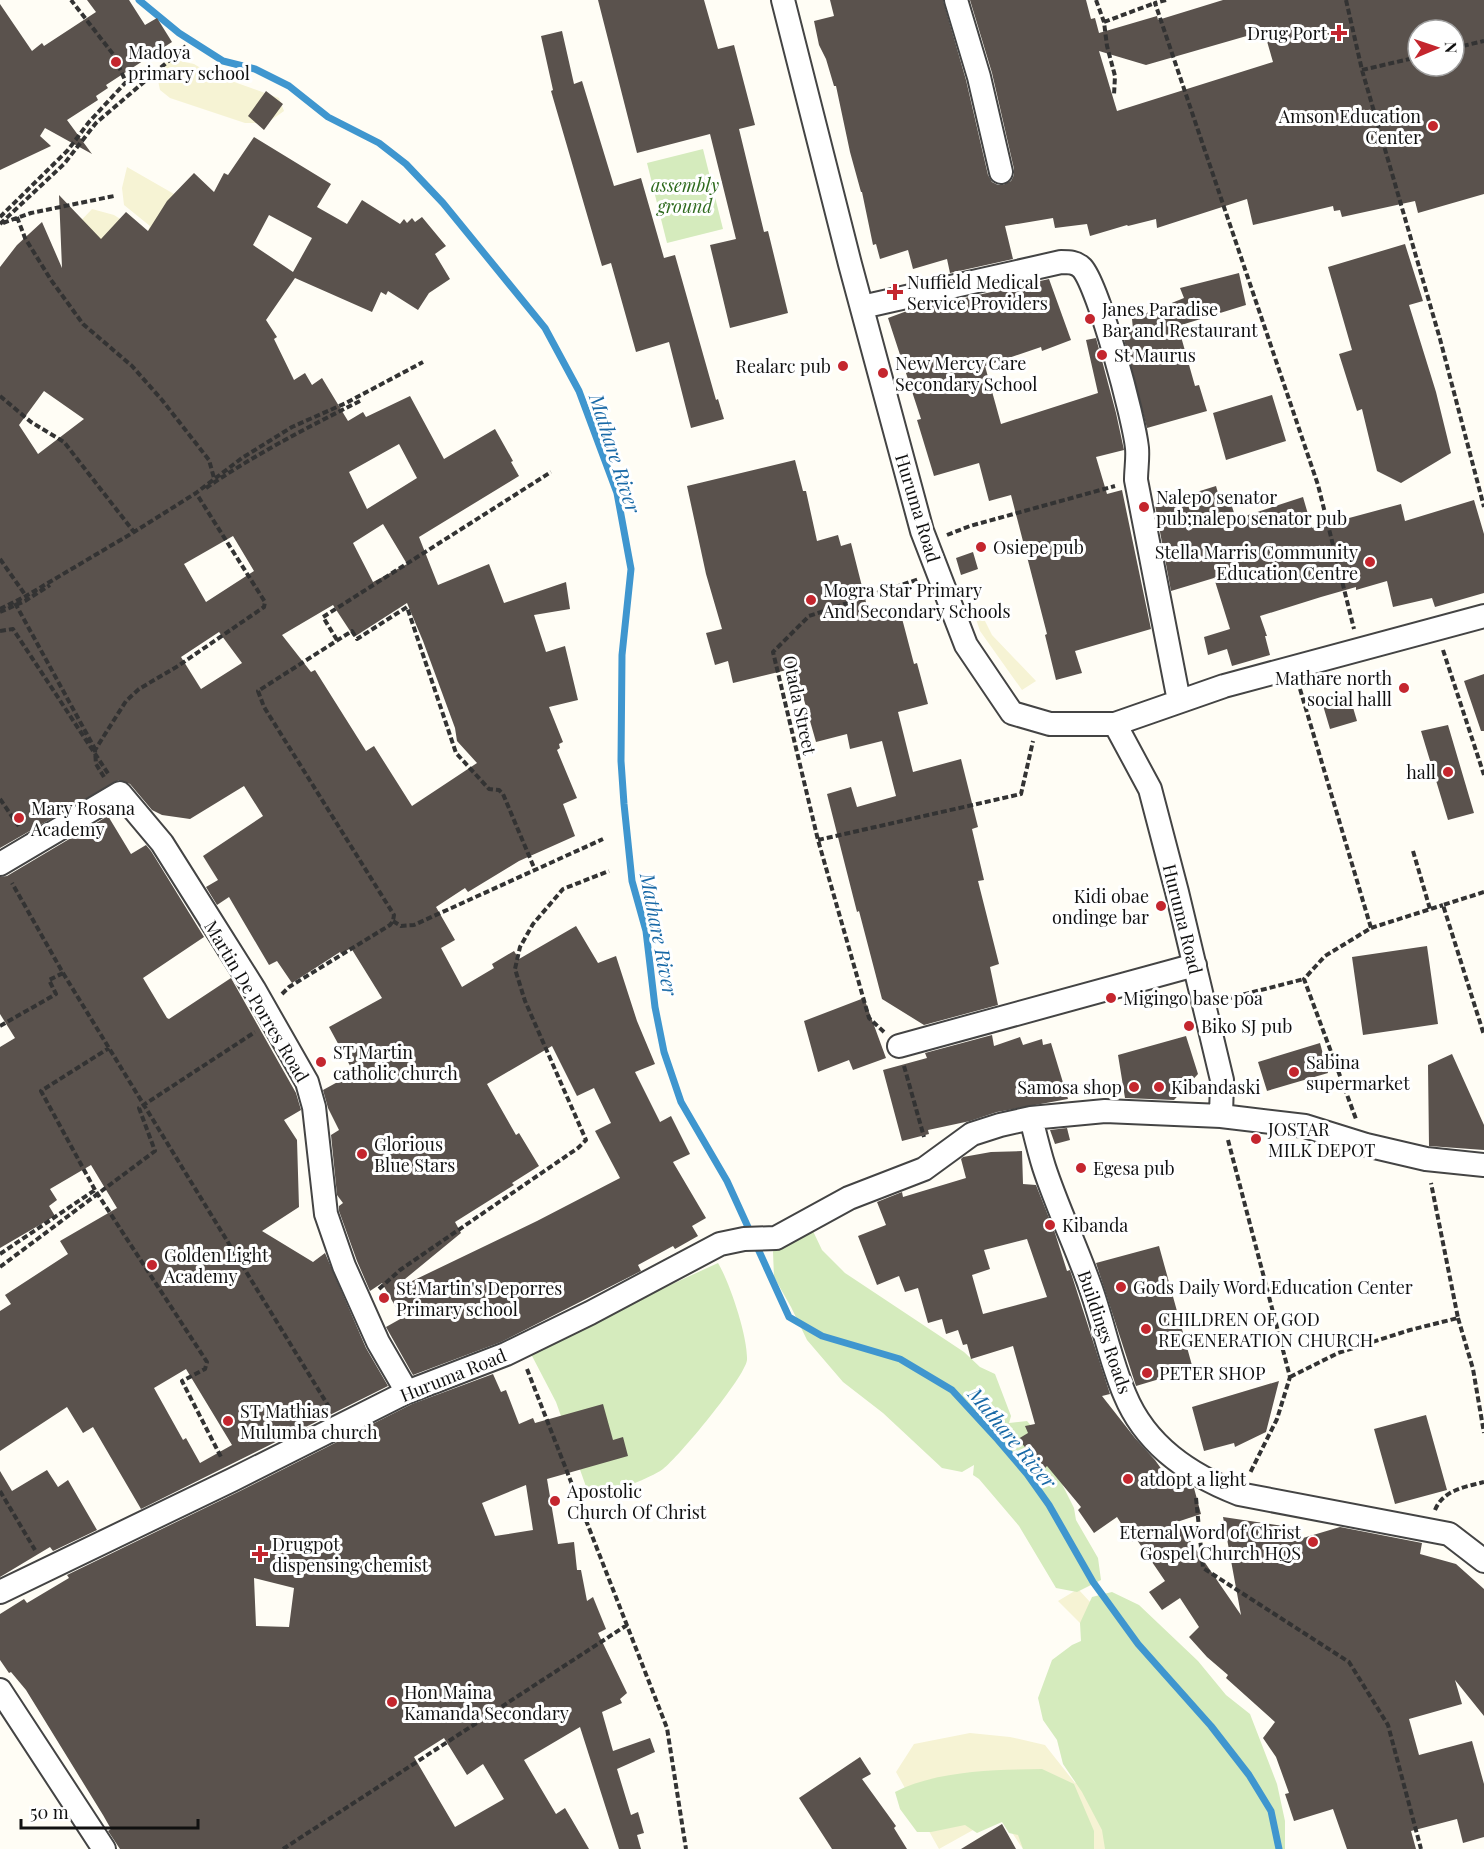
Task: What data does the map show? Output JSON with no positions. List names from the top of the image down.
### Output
{
  "streets": {
    "street": ["Huruma Road", "Martin De Porres Road", "Buildings Roads"],
    "path": ["Otada Street"]
  },
  "crossings": [
    ["Huruma Road", "Otada Street"],
    ["Huruma Road", "Martin De Porres Road"],
    ["Huruma Road", "Buildings Roads"]
  ],
  "water": ["Mathare River"],
  "parks": ["assembly ground"],
  "places": {
    "health": ["Drug Port", "Nuffield Medical Service Providers", "Drugpot dispensing chemist"],
    "other": [
      "Madoya primary school",
      "Amson Education Center",
      "Janes Paradise Bar and Restaurant",
      "St Maurus",
      "Realarc pub",
      "New Mercy Care Secondary School",
      "Nalepo senator pub;nalepo senator pub",
      "Osiepe pub",
      "Stella Marris Community Education Centre",
      "Mogra Star Primary And Secondary Schools",
      "Mathare north social halll",
      "hall",
      "Mary Rosana Academy",
      "Kidi obae ondinge bar",
      "Migingo base poa",
      "Biko SJ pub",
      "ST Martin catholic church",
      "Sabina supermarket",
      "Samosa shop",
      "Kibandaski",
      "JOSTAR MILK DEPOT",
      "Glorious Blue Stars",
      "Egesa pub",
      "Kibanda",
      "Golden Light Academy",
      "Gods Daily Word Education Center",
      "St.Martin's Deporres Primary school",
      "CHILDREN OF GOD REGENERATION CHURCH",
      "PETER SHOP",
      "ST Mathias Mulumba church",
      "atdopt a light",
      "Apostolic Church Of Christ",
      "Eternal Word of Christ Gospel Church HQS",
      "Hon Maina Kamanda Secondary"
    ]
  },
  "scale_bar": "50 m",
  "north": "right"
}
